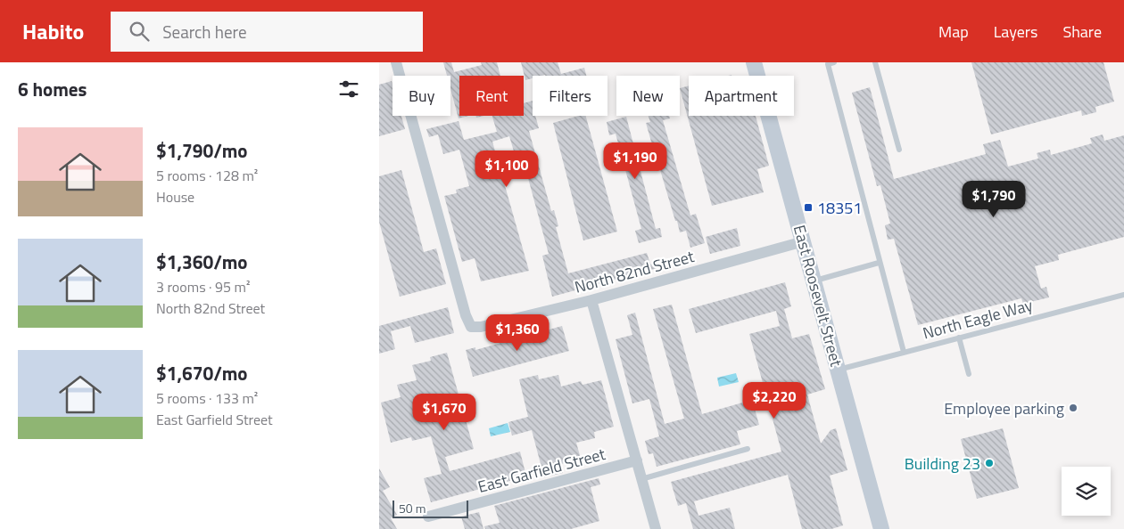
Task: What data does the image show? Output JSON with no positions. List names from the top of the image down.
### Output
{
  "streets": {
    "street": ["North 82nd Street", "East Roosevelt Street", "East Garfield Street"],
    "lane": ["North Eagle Way"]
  },
  "crossings": [
    ["North 82nd Street", "East Roosevelt Street"],
    ["East Roosevelt Street", "North Eagle Way"]
  ],
  "places": {
    "transit": ["18351"],
    "other": ["Employee parking", "Building 23"]
  },
  "scale_bar": "50 m",
  "page": {
    "header": "Habito",
    "search": "Search here",
    "nav": ["Map", "Layers", "Share"],
    "heading": "6 homes",
    "chip": [
      "Buy",
      "Rent",
      "Filters",
      "New",
      "Apartment"
    ],
    "list": [
      {
        "name": "$1,790/mo",
        "note": "5 rooms · 128 m² · House"
      },
      {
        "name": "$1,360/mo",
        "note": "3 rooms · 95 m² · North 82nd Street"
      },
      {
        "name": "$1,670/mo",
        "note": "5 rooms · 133 m² · East Garfield Street"
      }
    ],
    "price": [
      "$1,190",
      "$1,100",
      "$1,790",
      "$1,360",
      "$2,220",
      "$1,670"
    ],
    "scale": "50 m"
  }
}
